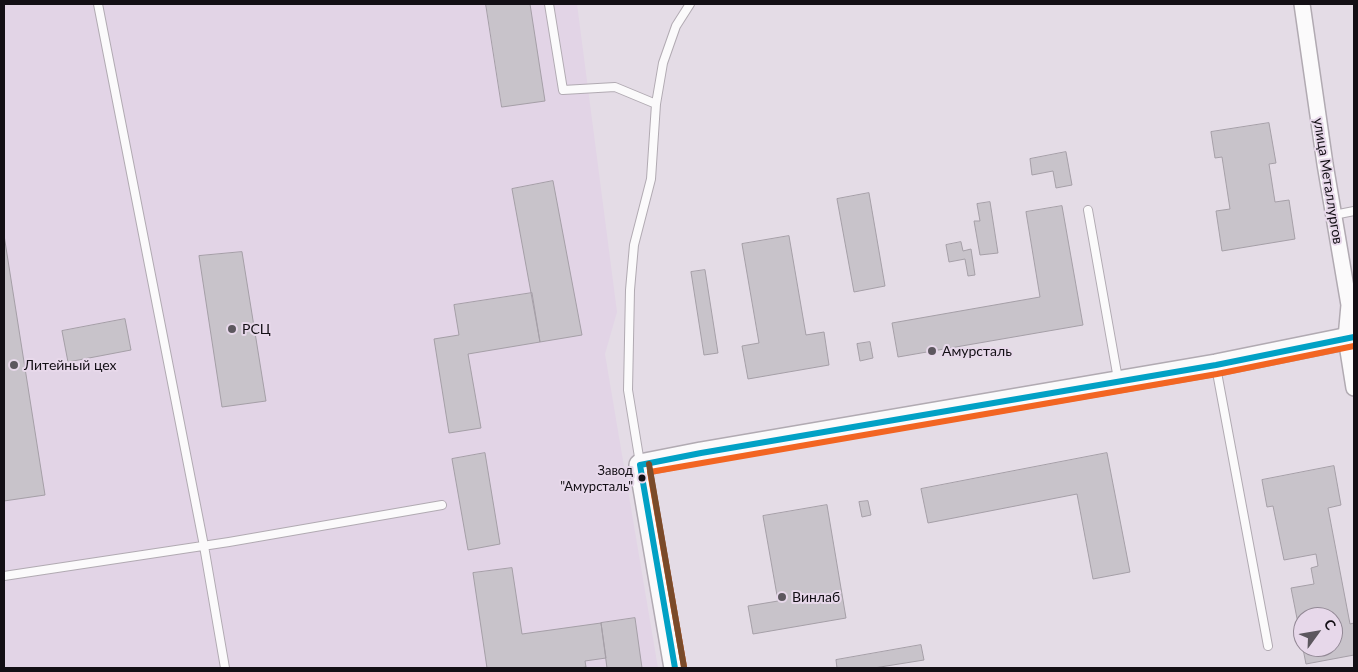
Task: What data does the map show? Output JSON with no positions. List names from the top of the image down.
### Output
{
  "streets": {
    "street": ["улица Металлургов"]
  },
  "places": [
    "РСЦ",
    "Амурсталь",
    "Литейный цех",
    "Завод \"Амурсталь\"",
    "Винлаб"
  ],
  "north": "top right"
}
